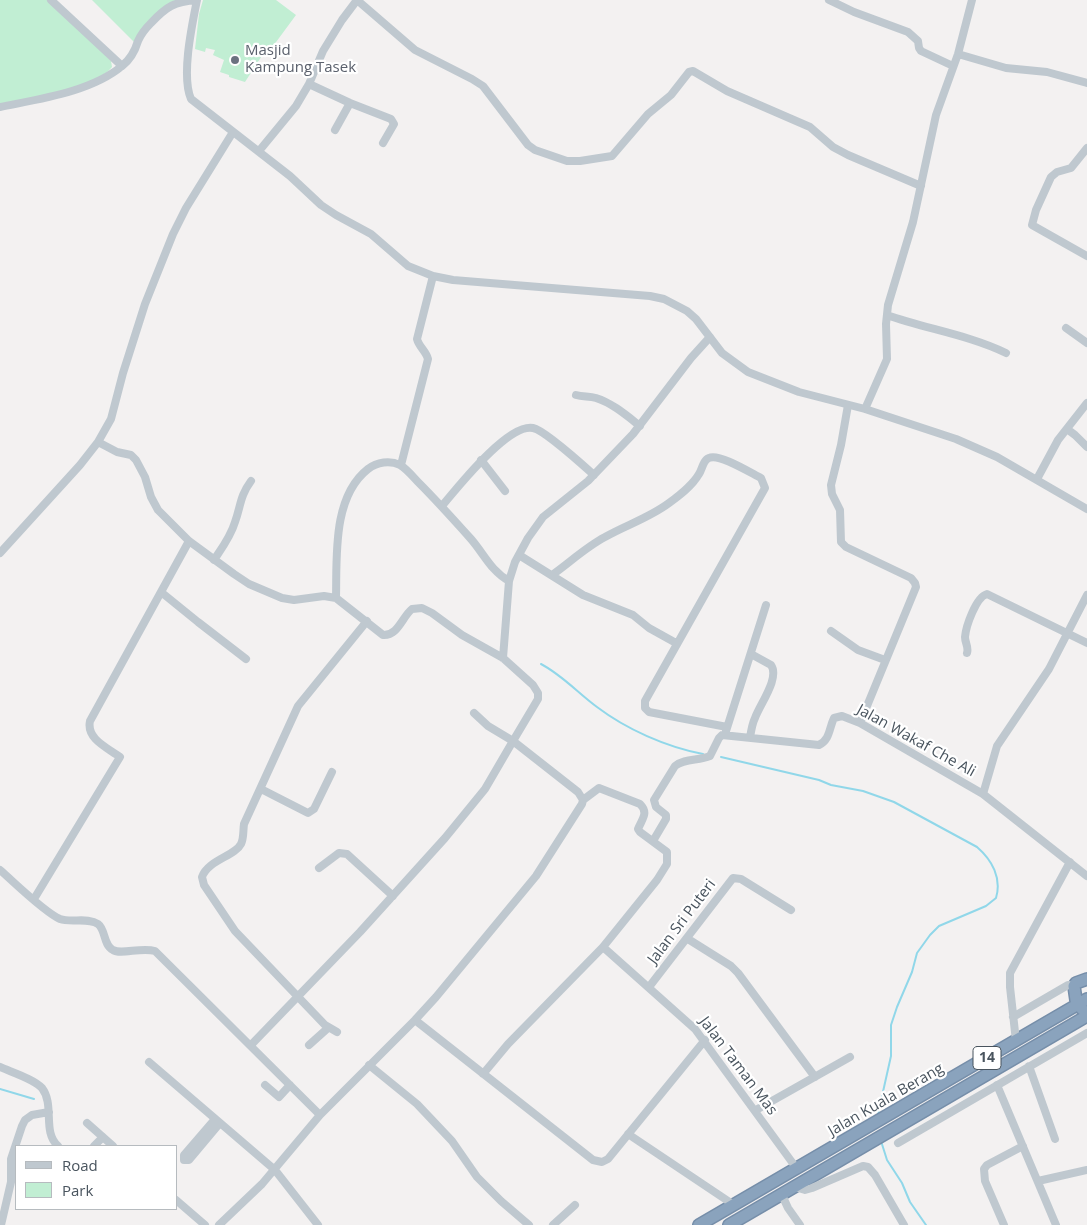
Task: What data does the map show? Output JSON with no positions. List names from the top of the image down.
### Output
{
  "streets": {
    "highway": ["14", "Jalan Kuala Berang"],
    "street": ["Jalan Wakaf Che Ali", "Jalan Sri Puteri", "Jalan Taman Mas"]
  },
  "crossings": [
    ["Jalan Sri Puteri", "Jalan Taman Mas"],
    ["Jalan Taman Mas", "Jalan Kuala Berang"]
  ],
  "places": ["Masjid Kampung Tasek"],
  "legend": ["Road", "Park"]
}
